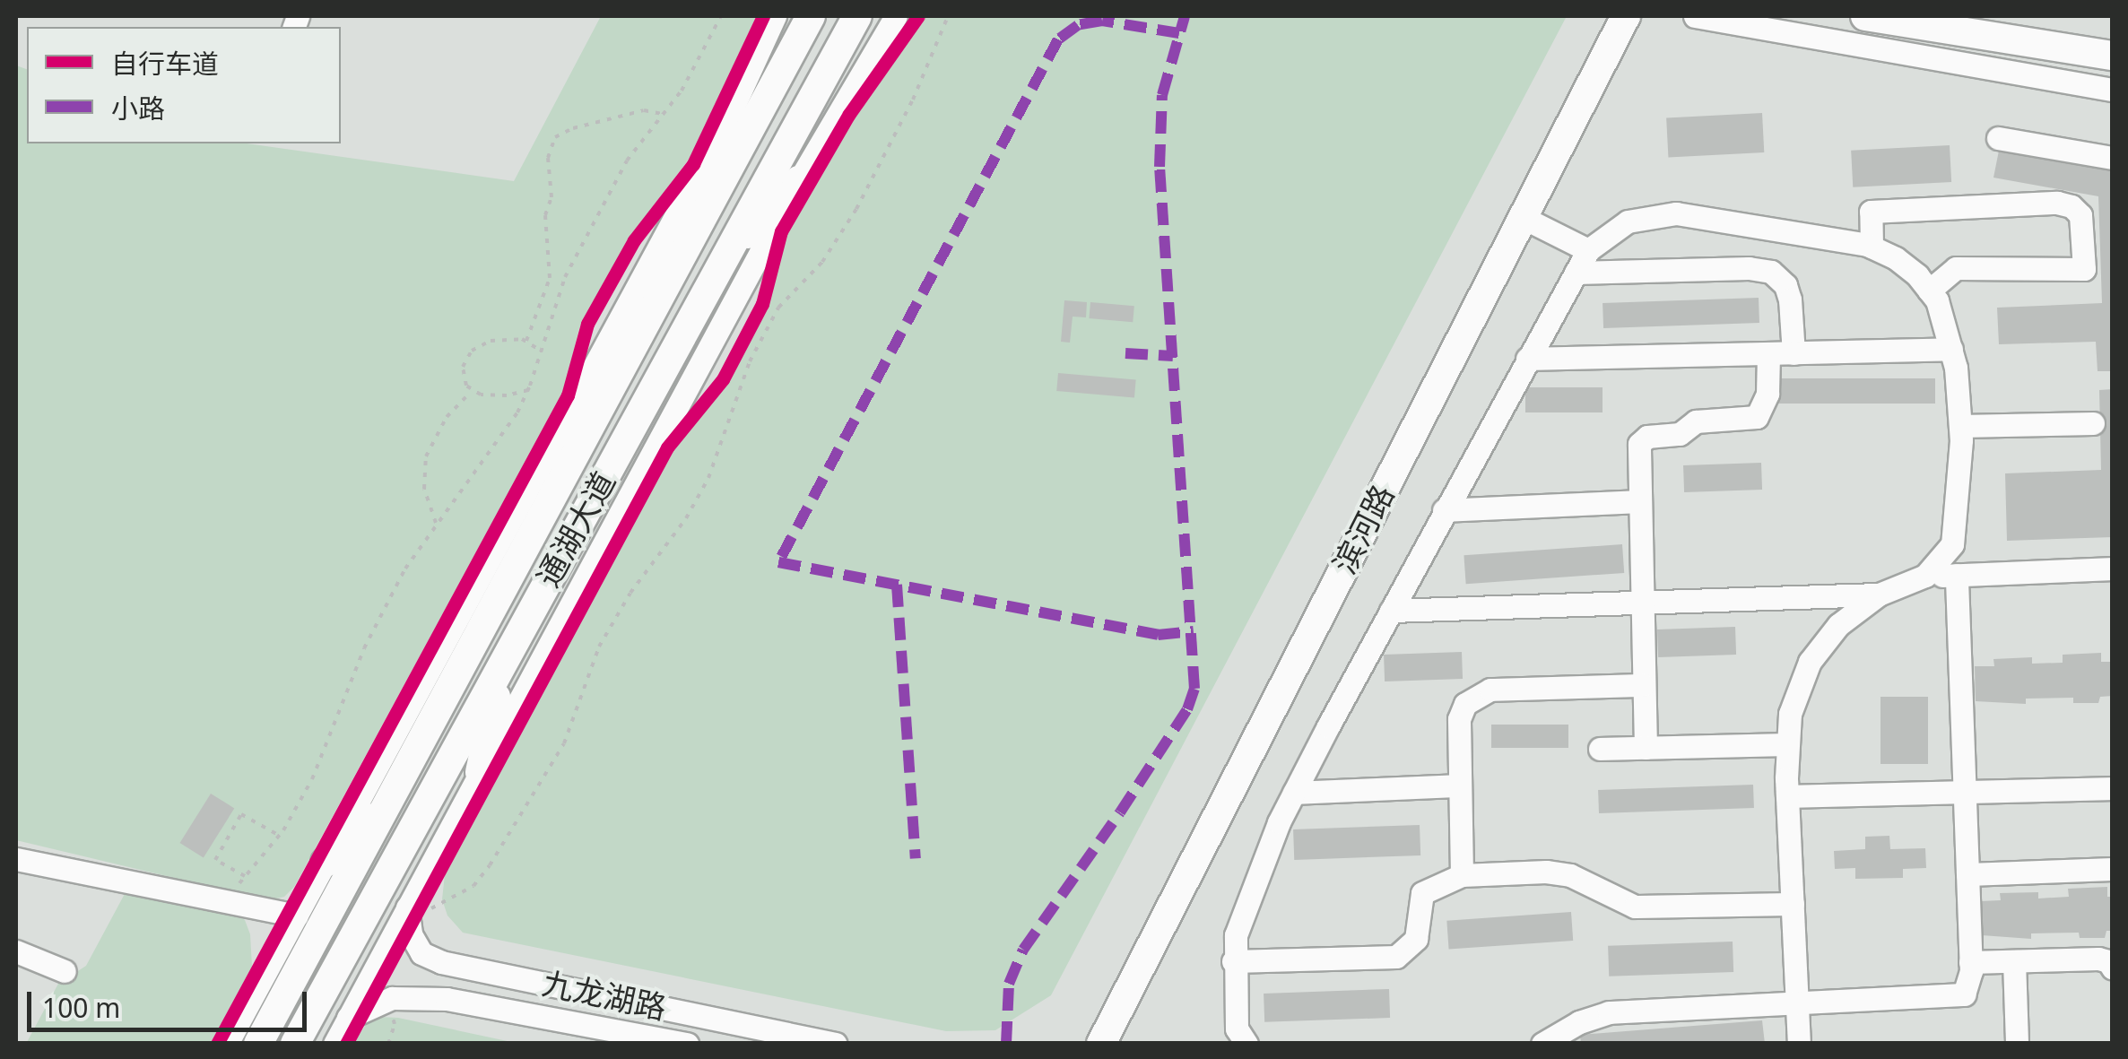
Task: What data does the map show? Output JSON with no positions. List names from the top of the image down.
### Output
{
  "streets": {
    "main road": ["通湖大道", "滨河路"],
    "street": ["九龙湖路"]
  },
  "legend": ["自行车道", "小路"],
  "scale_bar": "100 m"
}
